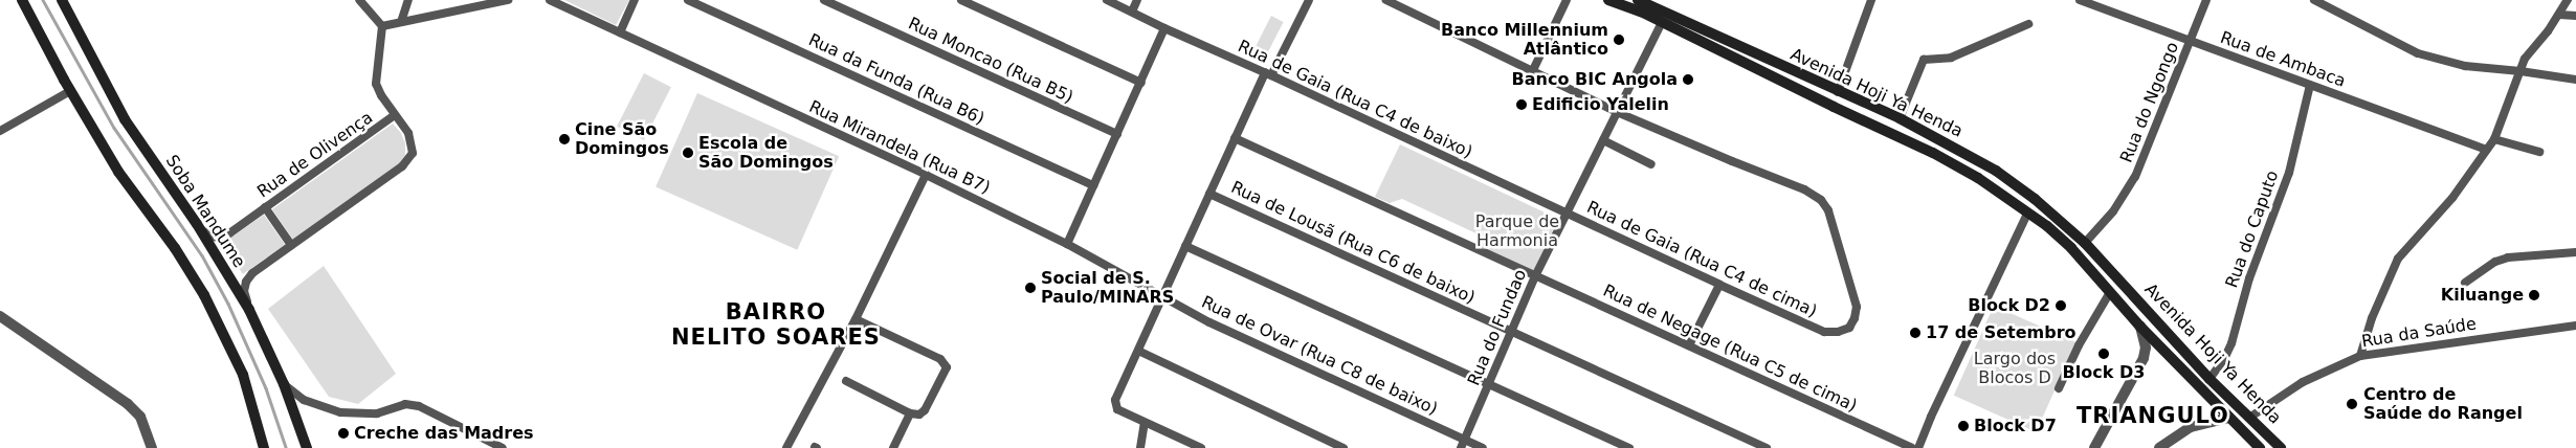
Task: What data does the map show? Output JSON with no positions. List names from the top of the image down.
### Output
{
  "streets": {
    "main road": ["Avenida Hoji Ya Henda", "Soba Mandume"],
    "street": [
      "Rua de Ambaca",
      "Rua Moncao (Rua B5)",
      "Rua da Funda (Rua B6)",
      "Rua de Gaia (Rua C4 de baixo)",
      "Rua do Ngongo",
      "Rua Mirandela (Rua B7)",
      "Rua de Olivença",
      "Rua do Caputo",
      "Rua de Lousã (Rua C6 de baixo)",
      "Rua de Gaia (Rua C4 de cima)",
      "Rua do Fundao",
      "Rua da Saúde",
      "Rua de Negage (Rua C5 de cima)",
      "Rua de Ovar (Rua C8 de baixo)"
    ]
  },
  "crossings": [
    ["Rua de Ambaca", "Rua do Ngongo"],
    ["Rua de Ambaca", "Rua do Caputo"],
    ["Avenida Hoji Ya Henda", "Rua do Ngongo"],
    ["Avenida Hoji Ya Henda", "Rua do Caputo"],
    ["Avenida Hoji Ya Henda", "Rua do Fundao"],
    ["Avenida Hoji Ya Henda", "Rua da Saúde"],
    ["Rua de Gaia (Rua C4 de baixo)", "Rua de Gaia (Rua C4 de cima)"],
    ["Rua de Gaia (Rua C4 de baixo)", "Rua do Fundao"],
    ["Rua Mirandela (Rua B7)", "Rua de Ovar (Rua C8 de baixo)"],
    ["Rua de Olivença", "Soba Mandume"],
    ["Rua de Lousã (Rua C6 de baixo)", "Rua do Fundao"],
    ["Rua de Gaia (Rua C4 de cima)", "Rua do Fundao"],
    ["Rua do Fundao", "Rua de Negage (Rua C5 de cima)"],
    ["Rua do Fundao", "Rua de Ovar (Rua C8 de baixo)"]
  ],
  "districts": ["BAIRRO NELITO SOARES", "TRIANGULO"],
  "parks": ["Parque de Harmonia", "Largo dos Blocos D"],
  "places": [
    "Banco Millennium Atlântico",
    "Banco BIC Angola",
    "Edificio Yalelin",
    "Cine São Domingos",
    "Escola de São Domingos",
    "Social de S. Paulo/MINARS",
    "Kiluange",
    "Block D2",
    "17 de Setembro",
    "Block D3",
    "Centro de Saúde do Rangel",
    "Block D7",
    "Creche das Madres"
  ]
}
